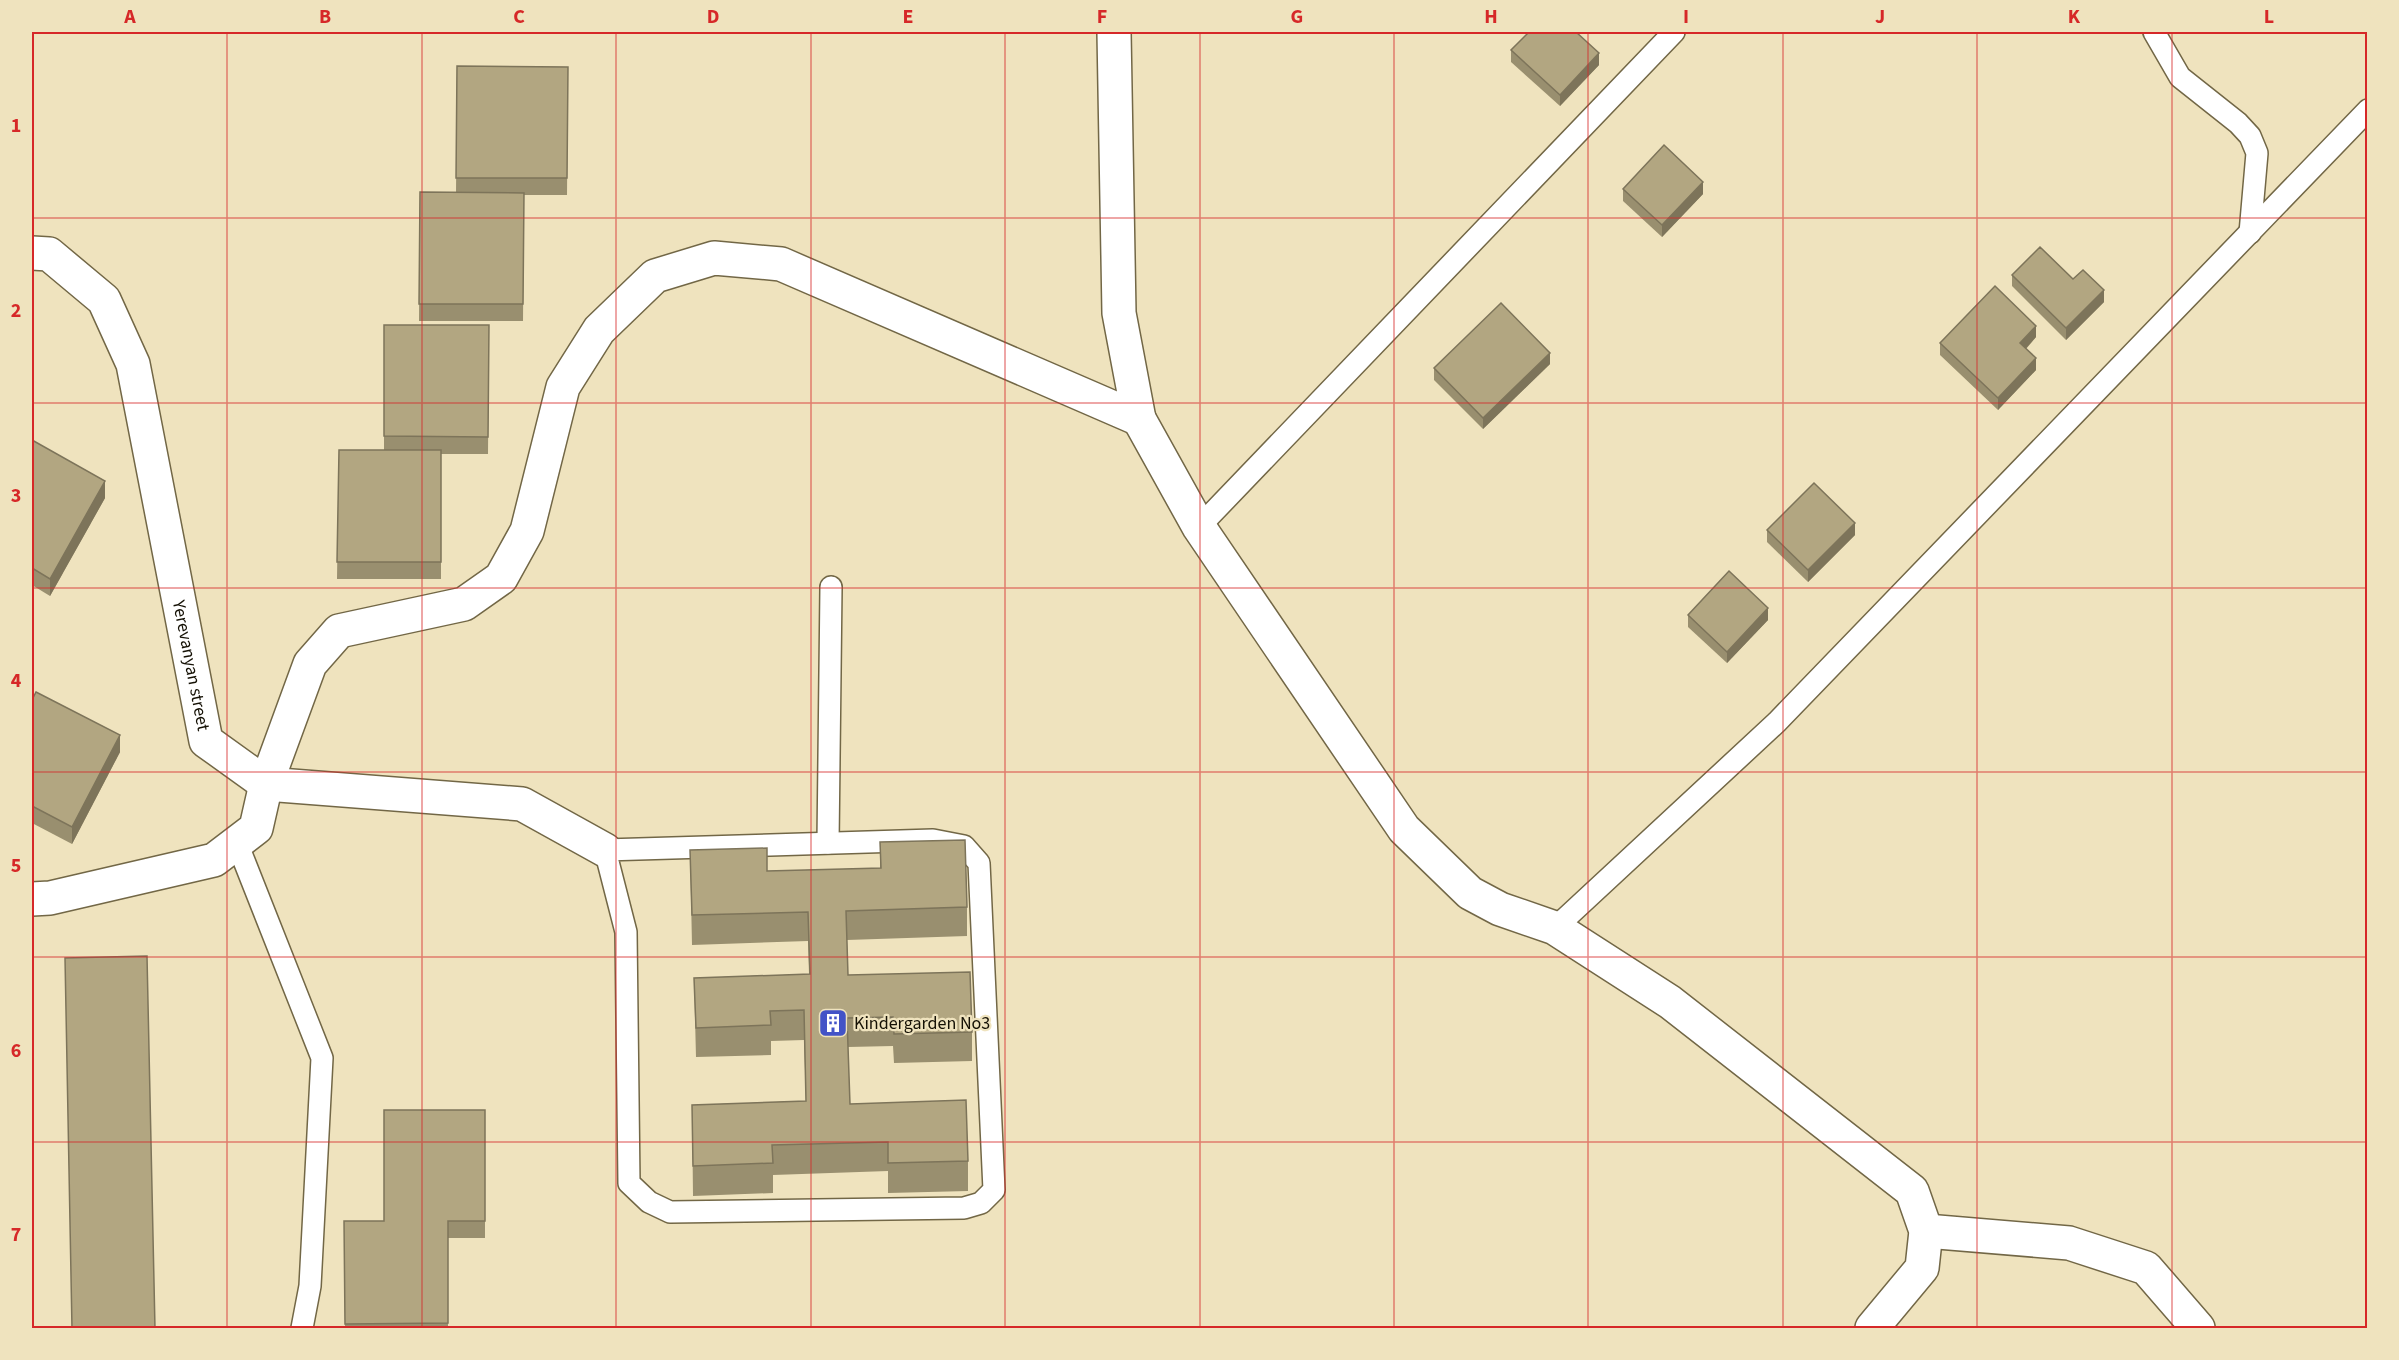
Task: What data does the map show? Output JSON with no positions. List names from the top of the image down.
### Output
{
  "streets": {
    "street": ["Yerevanyan street"]
  },
  "places": {
    "building": ["Kindergarden No3"]
  },
  "grid": {
    "columns": [
      "A",
      "B",
      "C",
      "D",
      "E",
      "F",
      "G",
      "H",
      "I",
      "J",
      "K",
      "L"
    ],
    "rows": [
      "1",
      "2",
      "3",
      "4",
      "5",
      "6",
      "7"
    ]
  }
}
